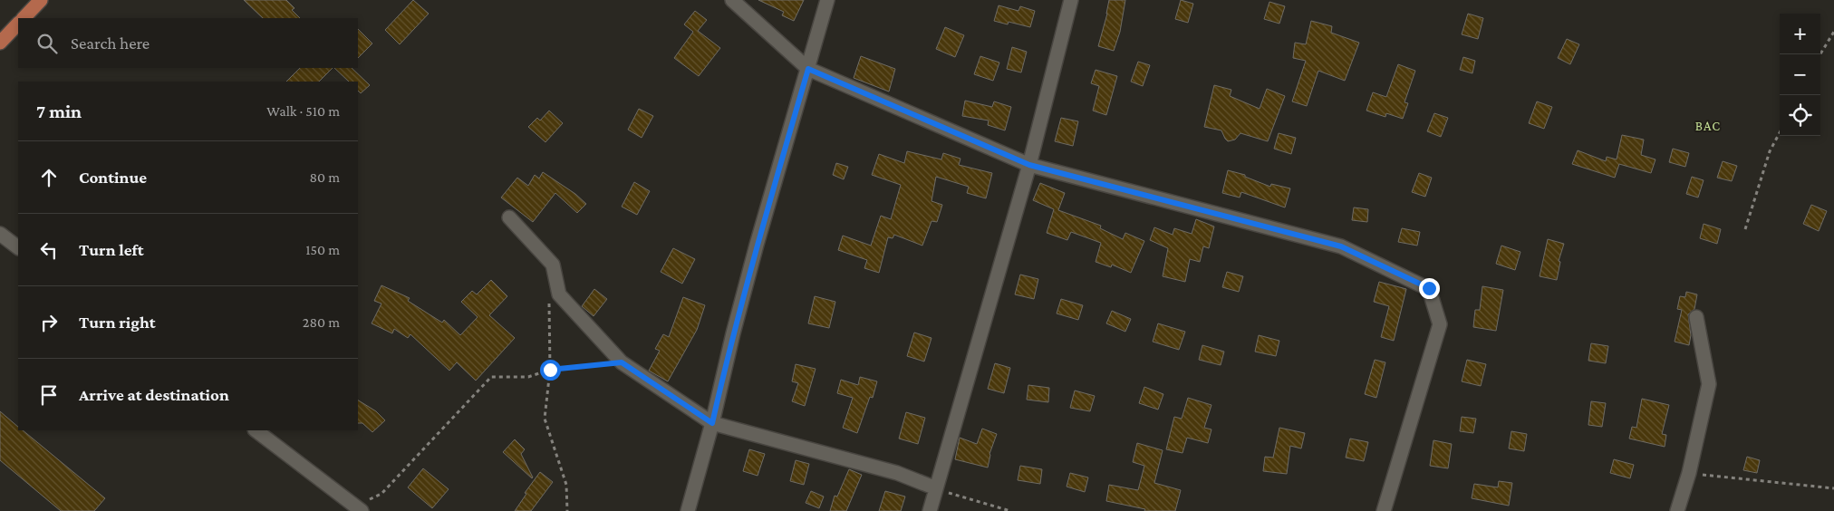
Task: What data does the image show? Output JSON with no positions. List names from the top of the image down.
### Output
{
  "districts": ["BAC"],
  "page": {
    "map_buttons": ["+", "−"],
    "search": "Search here",
    "heading": ["7 min", "Walk · 510 m"],
    "list": [
      ["Continue", "80 m"],
      ["Turn left", "150 m"],
      ["Turn right", "280 m"],
      "Arrive at destination"
    ]
  }
}
